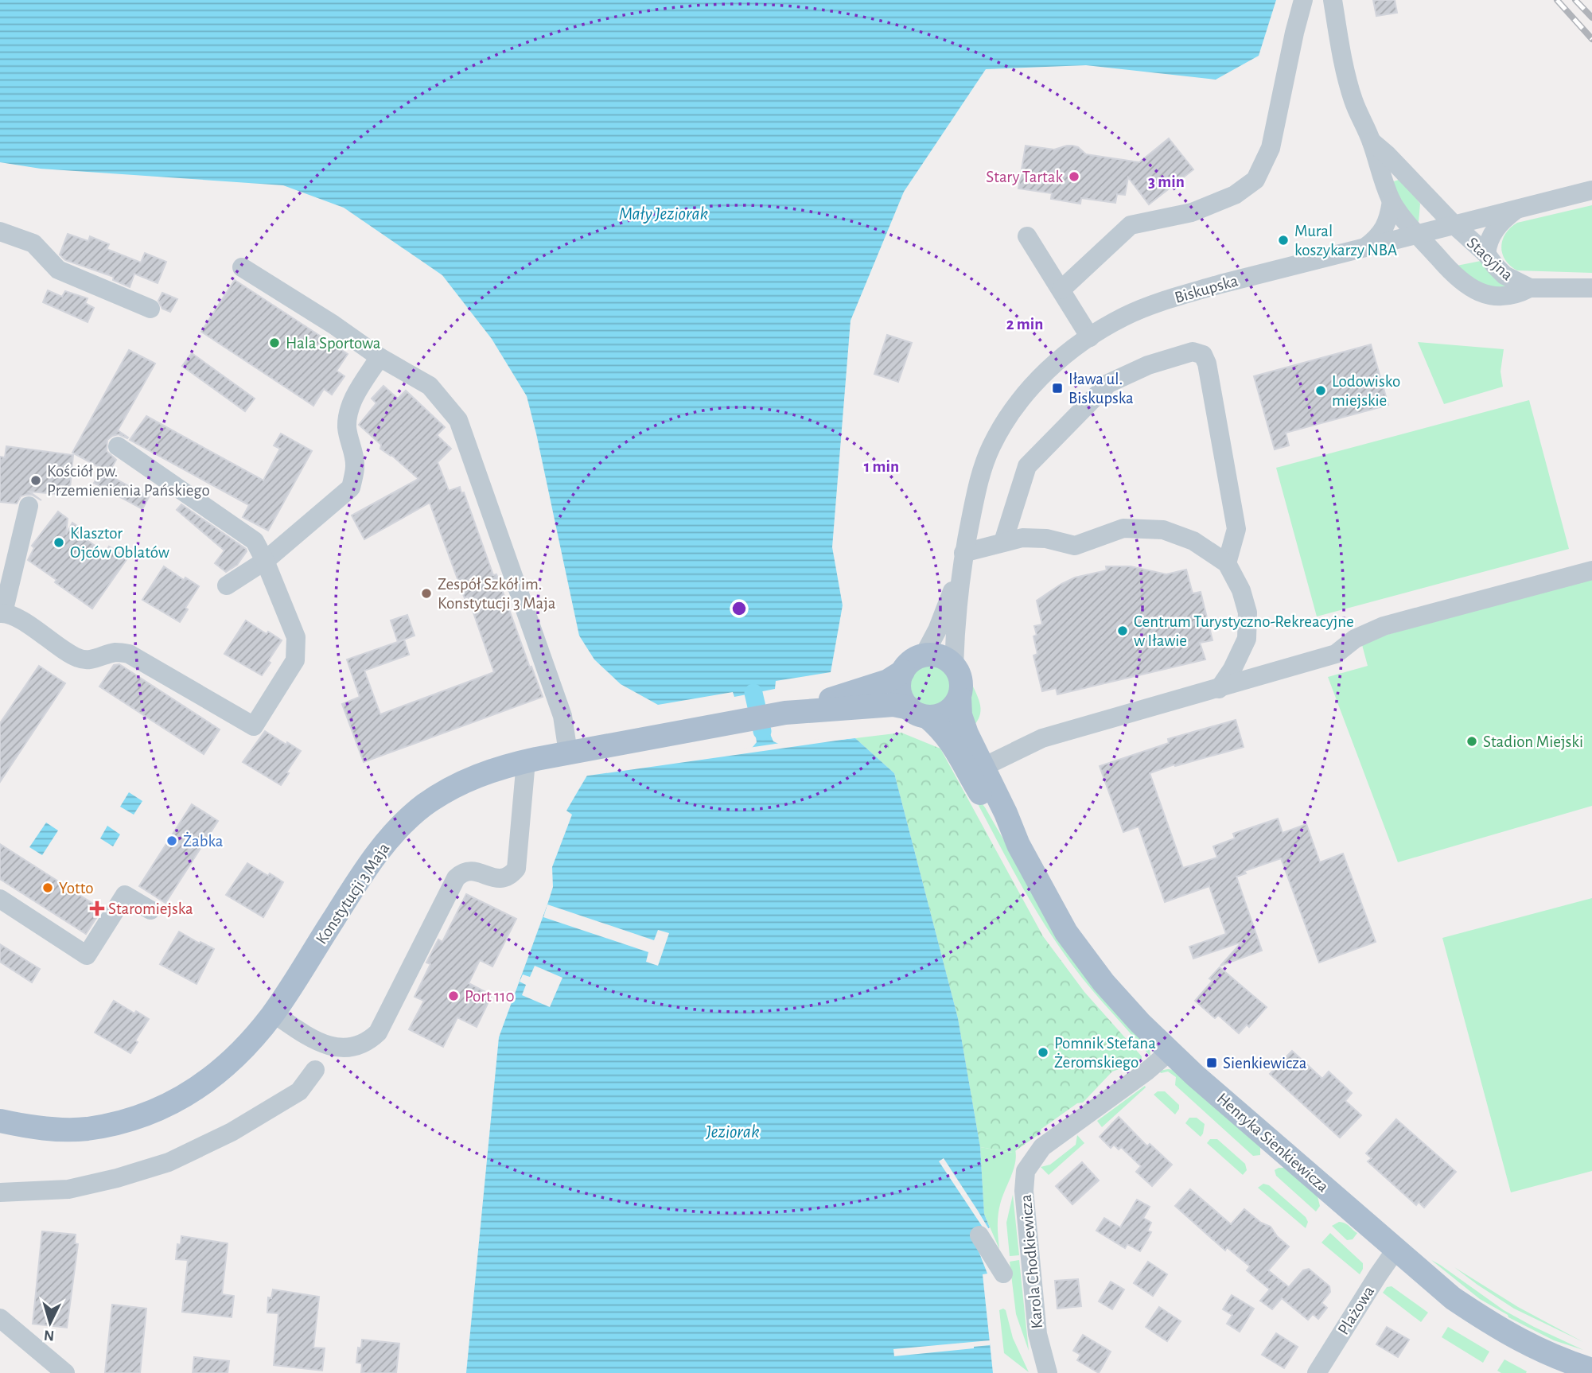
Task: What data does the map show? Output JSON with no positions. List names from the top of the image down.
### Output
{
  "streets": {
    "main road": ["Konstytucji 3 Maja", "Henryka Sienkiewicza"],
    "street": [
      "Stacyjna",
      "Biskupska",
      "Karola Chodkiewicza",
      "Plażowa"
    ]
  },
  "crossings": [
    ["Stacyjna", "Biskupska"],
    ["Biskupska", "Konstytucji 3 Maja"],
    ["Biskupska", "Henryka Sienkiewicza"],
    ["Konstytucji 3 Maja", "Henryka Sienkiewicza"],
    ["Henryka Sienkiewicza", "Karola Chodkiewicza"],
    ["Henryka Sienkiewicza", "Plażowa"]
  ],
  "water": ["Mały Jeziorak", "Jeziorak"],
  "places": {
    "other": [
      "Stary Tartak",
      "Mural koszykarzy NBA",
      "Hala Sportowa",
      "Lodowisko miejskie",
      "Kościół pw. Przemienienia Pańskiego",
      "Klasztor Ojców Oblatów",
      "Zespół Szkół im. Konstytucji 3 Maja",
      "Centrum Turystyczno-Rekreacyjne w Iławie",
      "Stadion Miejski",
      "Żabka",
      "Yotto",
      "Port 110",
      "Pomnik Stefana Żeromskiego"
    ],
    "transit": ["Iława ul. Biskupska", "Sienkiewicza"],
    "health": ["Staromiejska"]
  },
  "north": "bottom",
  "rings": ["3 min", "2 min", "1 min"]
}
